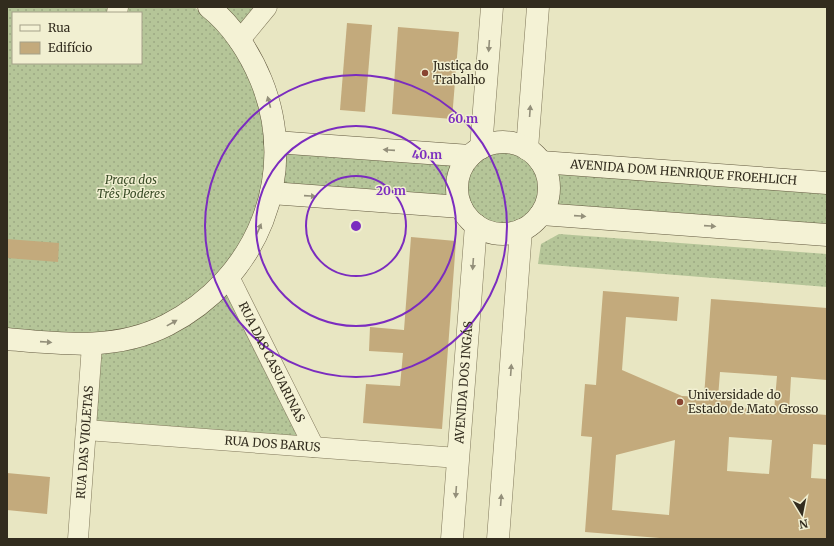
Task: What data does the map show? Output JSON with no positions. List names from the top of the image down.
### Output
{
  "streets": {
    "main road": ["AVENIDA DOM HENRIQUE FROEHLICH", "AVENIDA DOS INGÁS"],
    "street": ["RUA DAS CASUARINAS", "RUA DAS VIOLETAS", "RUA DOS BARUS"]
  },
  "crossings": [
    ["AVENIDA DOM HENRIQUE FROEHLICH", "AVENIDA DOS INGÁS"],
    ["RUA DAS CASUARINAS", "RUA DOS BARUS"],
    ["AVENIDA DOS INGÁS", "RUA DOS BARUS"],
    ["RUA DAS VIOLETAS", "RUA DOS BARUS"]
  ],
  "parks": ["Praça dos Três Poderes"],
  "places": ["Justiça do Trabalho", "Universidade do Estado de Mato Grosso"],
  "legend": ["Rua", "Edifício"],
  "north": "bottom",
  "rings": ["60 m", "40 m", "20 m"]
}
